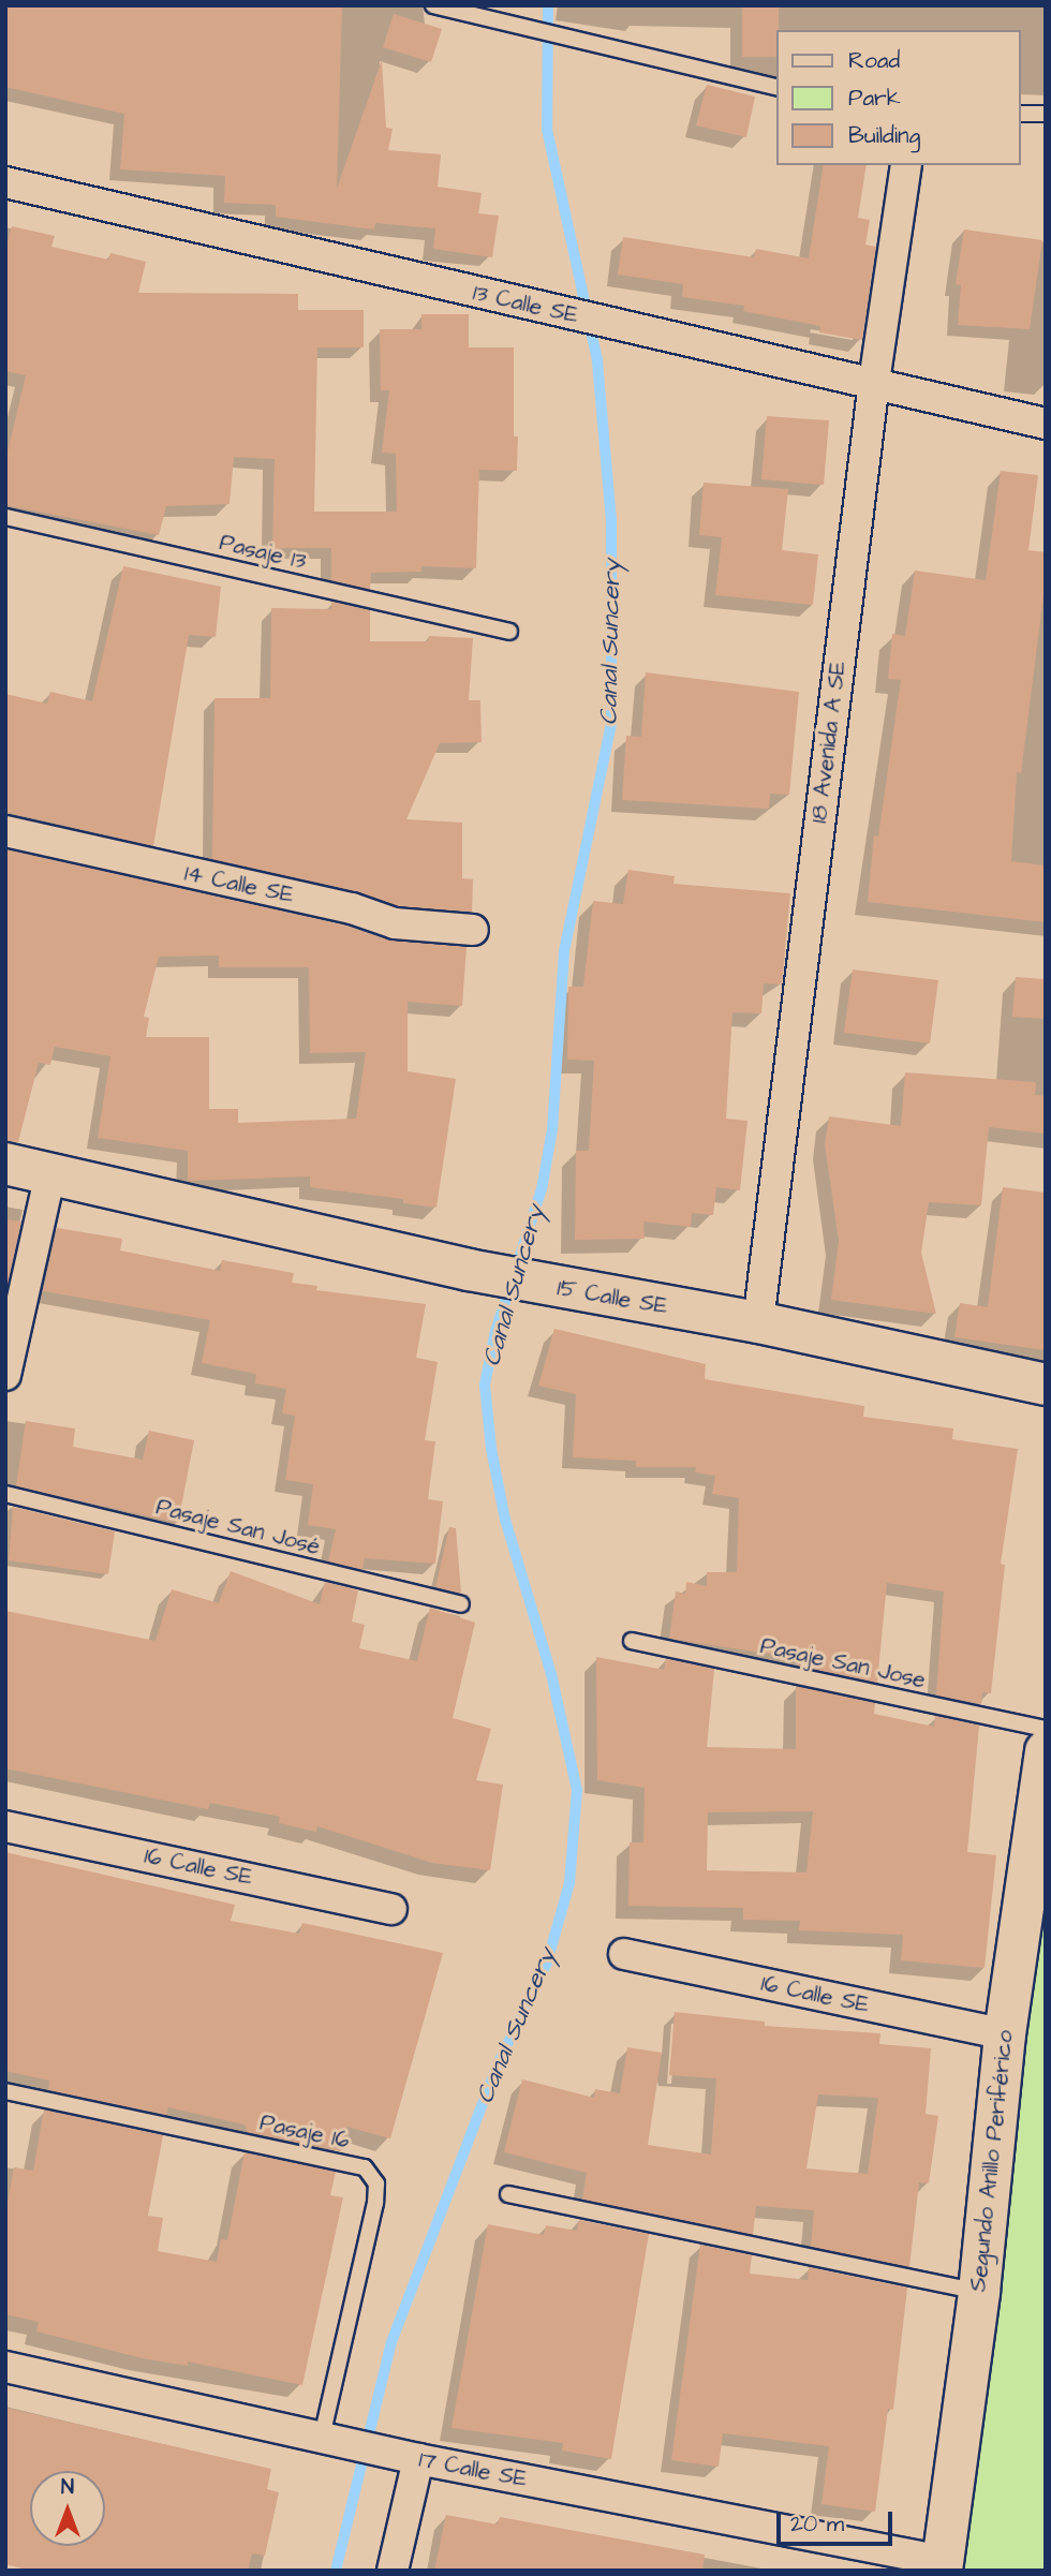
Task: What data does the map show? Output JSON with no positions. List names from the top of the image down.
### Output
{
  "streets": {
    "street": [
      "13 Calle SE",
      "18 Avenida A SE",
      "14 Calle SE",
      "15 Calle SE",
      "16 Calle SE",
      "Segundo Anillo Periférico",
      "17 Calle SE"
    ],
    "lane": [
      "Pasaje 13",
      "Pasaje San José",
      "Pasaje San Jose",
      "Pasaje 16"
    ]
  },
  "crossings": [
    ["13 Calle SE", "18 Avenida A SE"],
    ["18 Avenida A SE", "15 Calle SE"],
    ["16 Calle SE", "Segundo Anillo Periférico"],
    ["Pasaje 16", "17 Calle SE"],
    ["Segundo Anillo Periférico", "17 Calle SE"]
  ],
  "water": ["Canal Suncery"],
  "legend": ["Road", "Park", "Building"],
  "scale_bar": "20 m",
  "north": "top"
}
